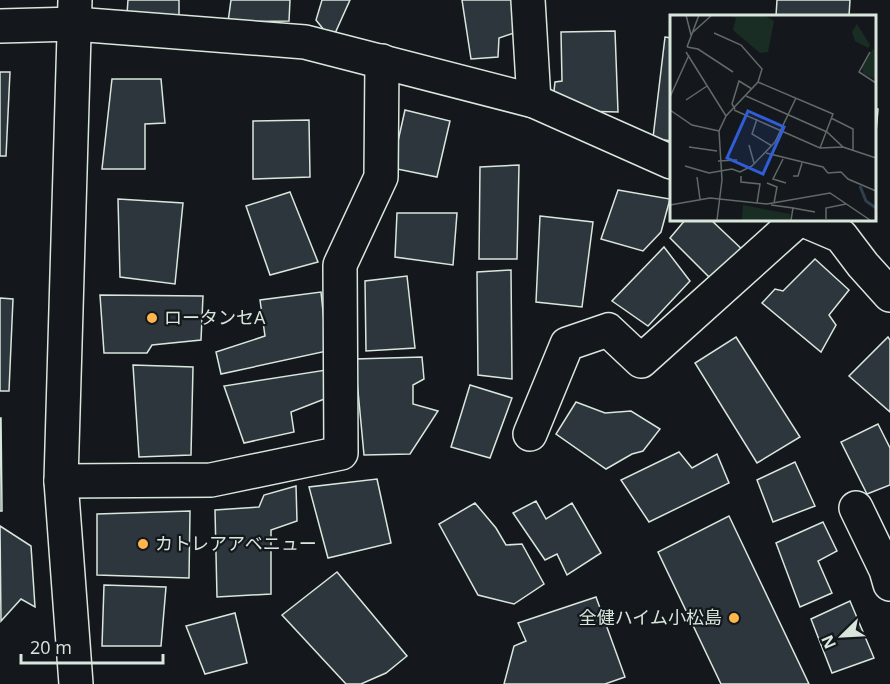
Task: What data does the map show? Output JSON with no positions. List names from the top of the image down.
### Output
{
  "places": ["ロータンセA", "カトレアアベニュー", "全健ハイム小松島"],
  "scale_bar": "20 m",
  "north": "bottom left"
}
